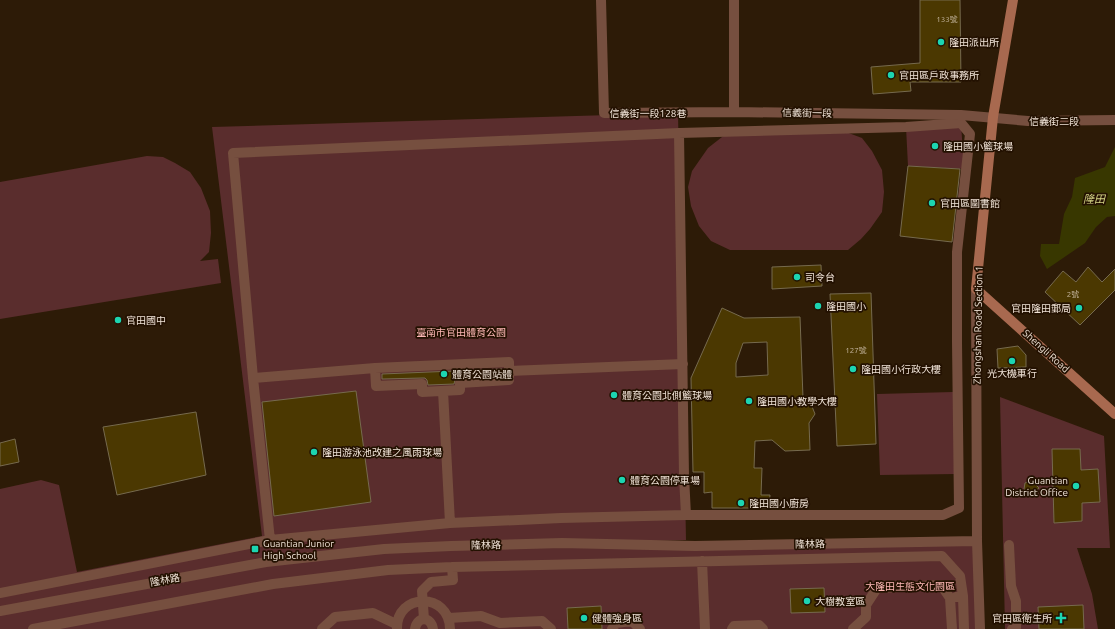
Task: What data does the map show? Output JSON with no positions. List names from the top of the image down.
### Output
{
  "streets": {
    "main road": ["Zhongshan Road Section 1", "Shengli Road"],
    "street": [
      "信義街一段128巷",
      "信義街一段",
      "信義街二段",
      "隆林路"
    ]
  },
  "crossings": [
    ["信義街一段128巷", "信義街一段"],
    ["信義街一段", "信義街二段"],
    ["信義街一段", "Zhongshan Road Section 1"],
    ["信義街二段", "Zhongshan Road Section 1"],
    ["Zhongshan Road Section 1", "Shengli Road"],
    ["Zhongshan Road Section 1", "隆林路"]
  ],
  "water": ["隆田"],
  "parks": ["臺南市官田體育公園", "大隆田生態文化園區"],
  "places": {
    "other": [
      "隆田派出所",
      "官田區戶政事務所",
      "隆田國小籃球場",
      "官田區圖書館",
      "司令台",
      "隆田國小",
      "官田隆田郵局",
      "官田國中",
      "光大機車行",
      "隆田國小行政大樓",
      "體育公園站體",
      "體育公園北側籃球場",
      "隆田國小教學大樓",
      "隆田游泳池改建之風雨球場",
      "體育公園停車場",
      "Guantian District Office",
      "隆田國小廚房",
      "大樹教室區",
      "健體強身區"
    ],
    "transit": ["Guantian Junior High School"],
    "health": ["官田區衛生所"]
  },
  "house_numbers": ["133號", "2號", "127號"]
}
